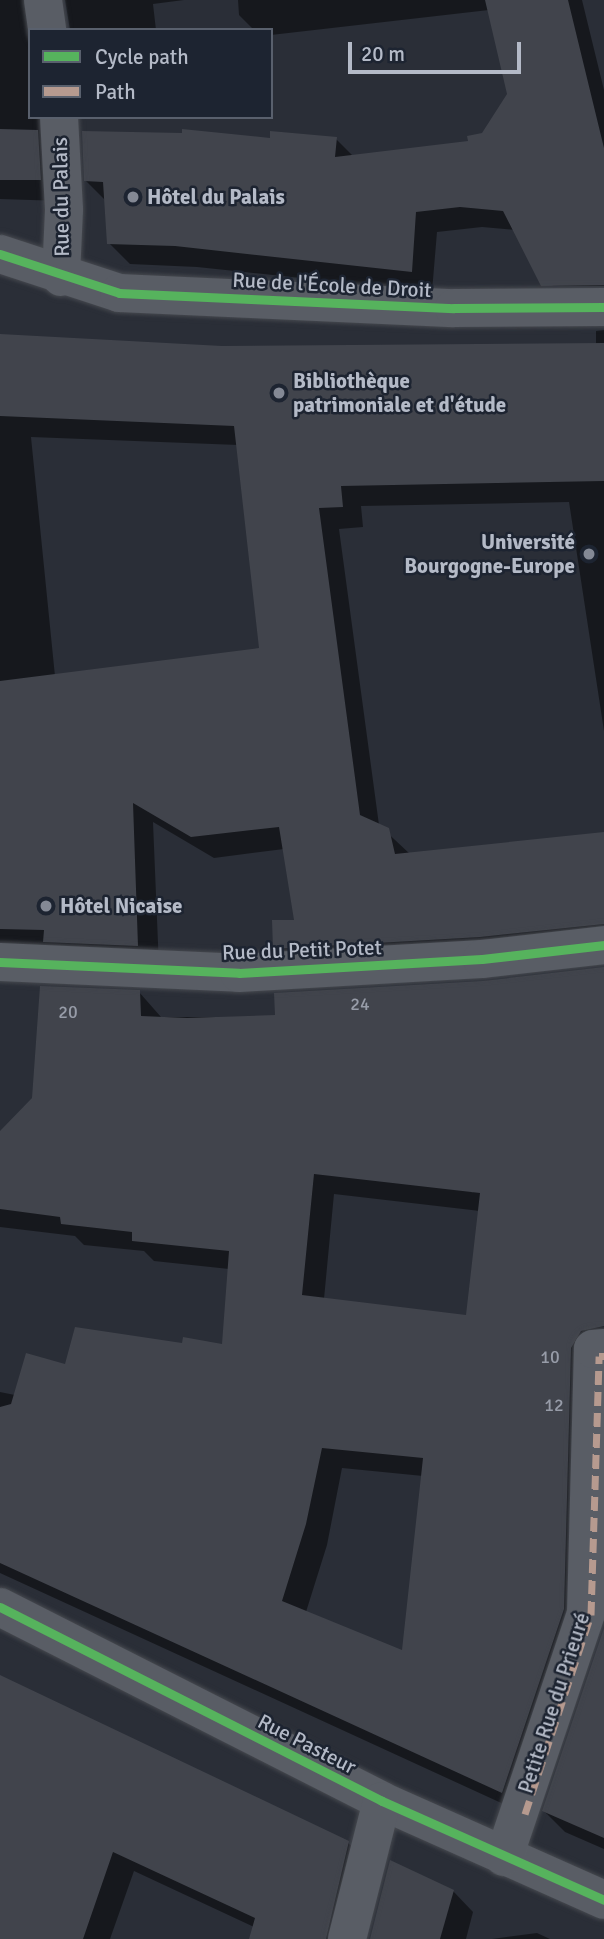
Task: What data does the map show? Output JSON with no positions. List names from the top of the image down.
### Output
{
  "streets": {
    "street": [
      "Rue du Palais",
      "Rue de l'École de Droit",
      "Rue du Petit Potet",
      "Petite Rue du Prieuré",
      "Rue Pasteur"
    ]
  },
  "crossings": [
    ["Rue du Palais", "Rue de l'École de Droit"],
    ["Petite Rue du Prieuré", "Rue Pasteur"]
  ],
  "places": [
    "Hôtel du Palais",
    "Bibliothèque patrimoniale et d'étude",
    "Université Bourgogne-Europe",
    "Hôtel Nicaise"
  ],
  "house_numbers": [
    "24",
    "20",
    "10",
    "12"
  ],
  "legend": ["Cycle path", "Path"],
  "scale_bar": "20 m"
}
